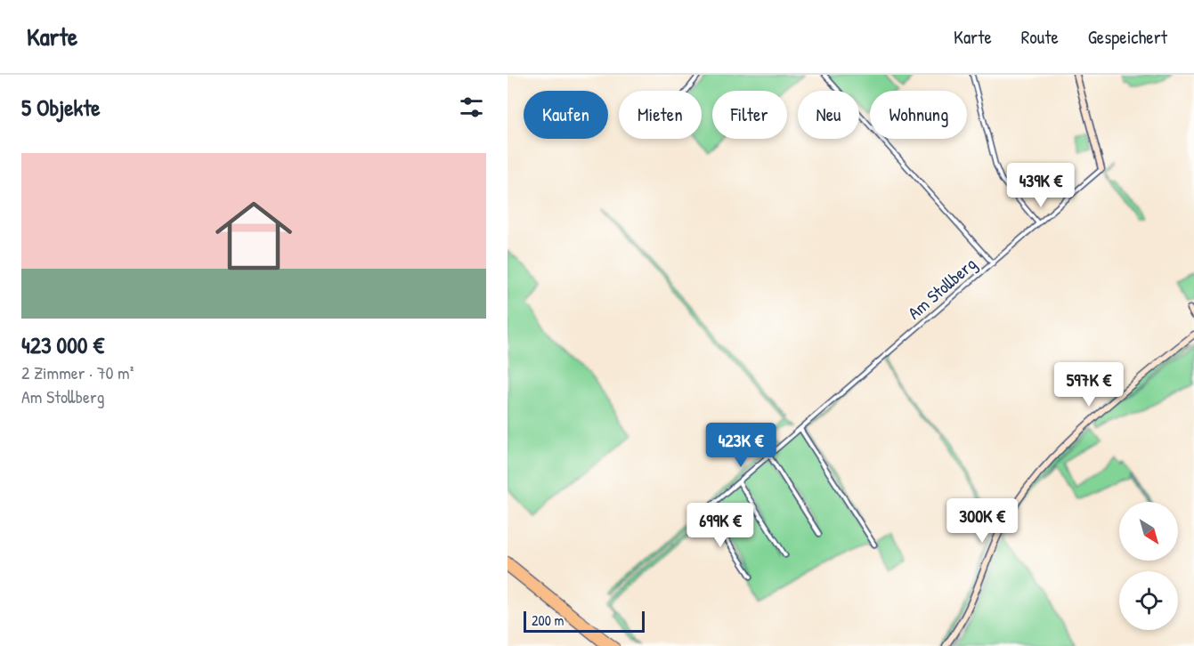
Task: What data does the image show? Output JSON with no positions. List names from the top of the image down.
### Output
{
  "streets": {
    "street": ["Am Stollberg"]
  },
  "scale_bar": "200 m",
  "north": "bottom right",
  "page": {
    "header": "Karte",
    "nav": ["Karte", "Route", "Gespeichert"],
    "heading": "5 Objekte",
    "chip": [
      "Kaufen",
      "Mieten",
      "Filter",
      "Neu",
      "Wohnung"
    ],
    "list": [
      {
        "name": "423 000 €",
        "note": "2 Zimmer · 70 m² · Am Stollberg"
      }
    ],
    "price": [
      "439K €",
      "597K €",
      "423K €",
      "300K €",
      "699K €"
    ],
    "scale": "200 m"
  }
}
